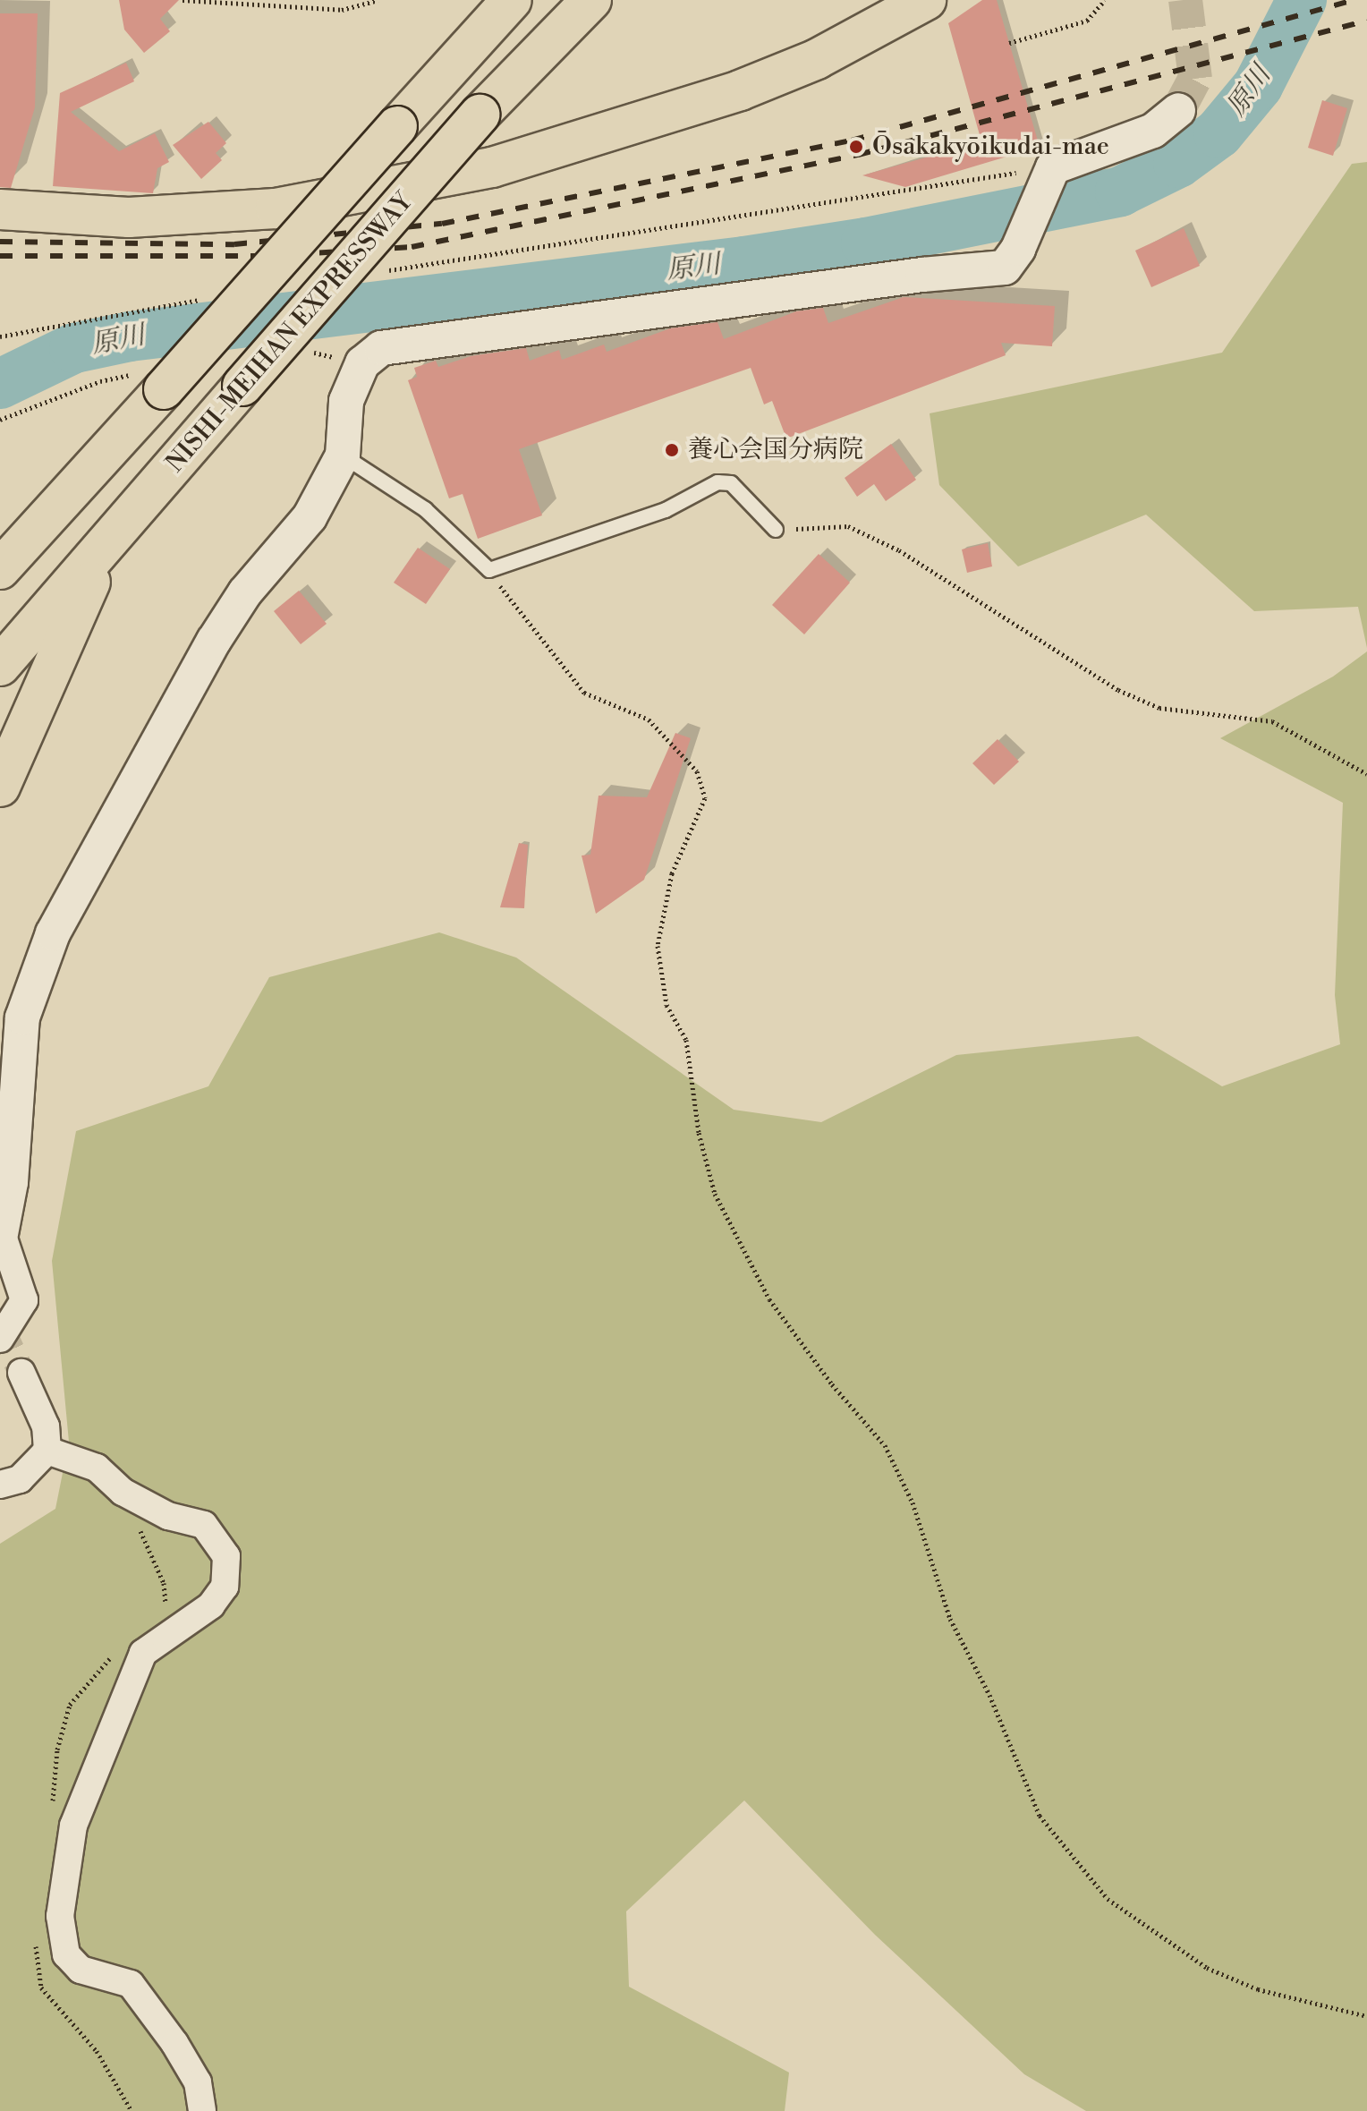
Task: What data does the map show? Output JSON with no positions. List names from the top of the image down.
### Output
{
  "streets": {
    "highway": ["NISHI-MEIHAN EXPRESSWAY"]
  },
  "water": ["原川"],
  "places": ["Ōsakakyōikudai-mae", "養心会国分病院"]
}
